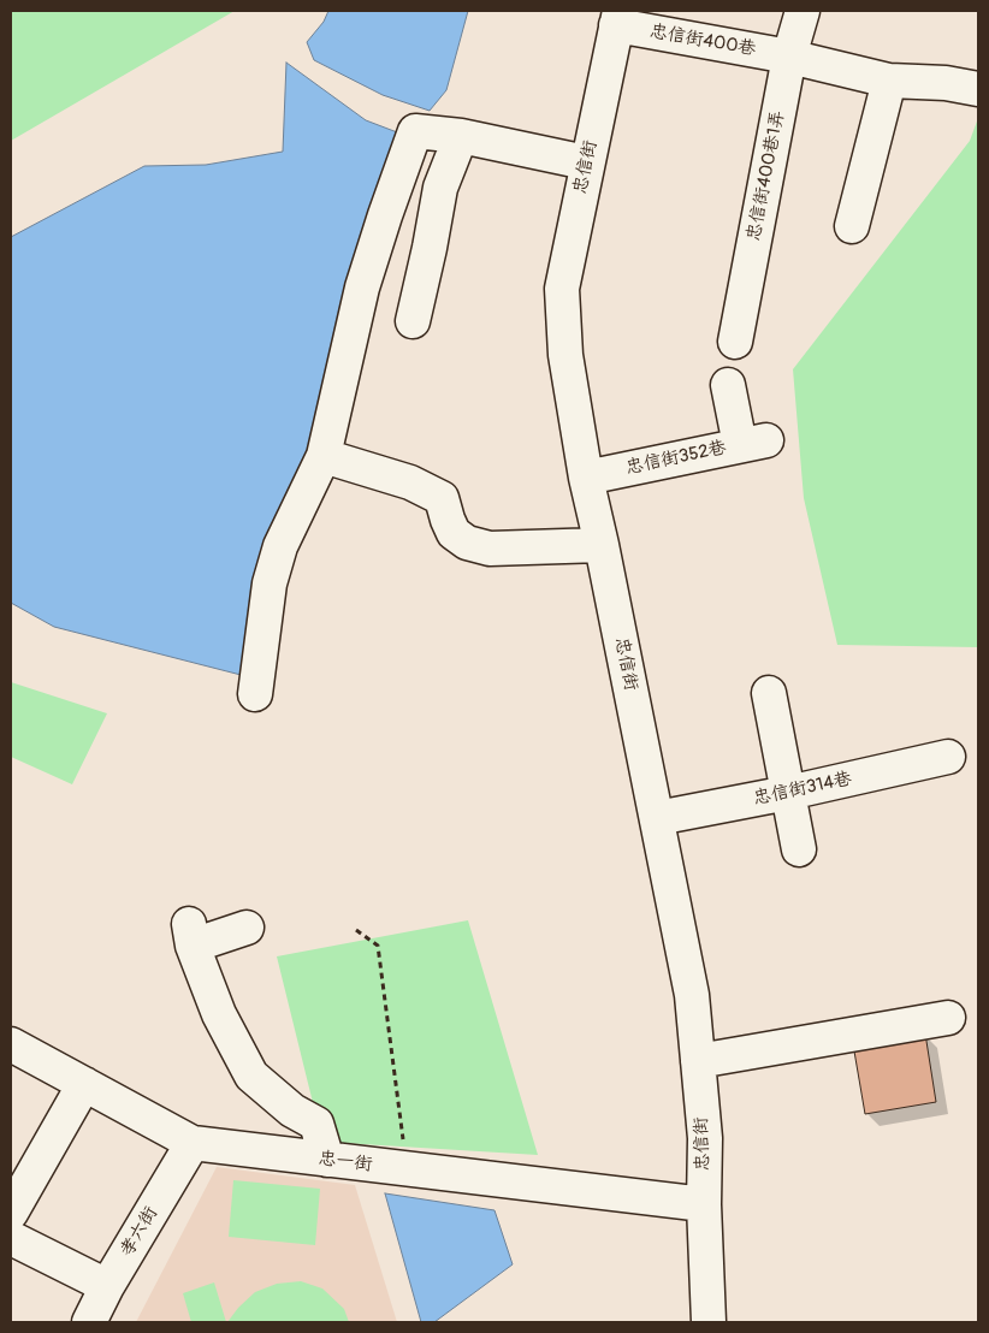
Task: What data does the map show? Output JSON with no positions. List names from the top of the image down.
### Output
{
  "streets": {
    "street": [
      "忠信街400巷",
      "忠信街",
      "忠信街400巷1弄",
      "忠信街352巷",
      "忠信街314巷",
      "忠一街",
      "孝六街"
    ]
  },
  "crossings": [
    ["忠信街400巷", "忠信街"],
    ["忠信街400巷", "忠信街400巷1弄"],
    ["忠信街", "忠信街352巷"],
    ["忠信街", "忠信街314巷"],
    ["忠信街", "忠一街"],
    ["忠一街", "孝六街"]
  ]
}
